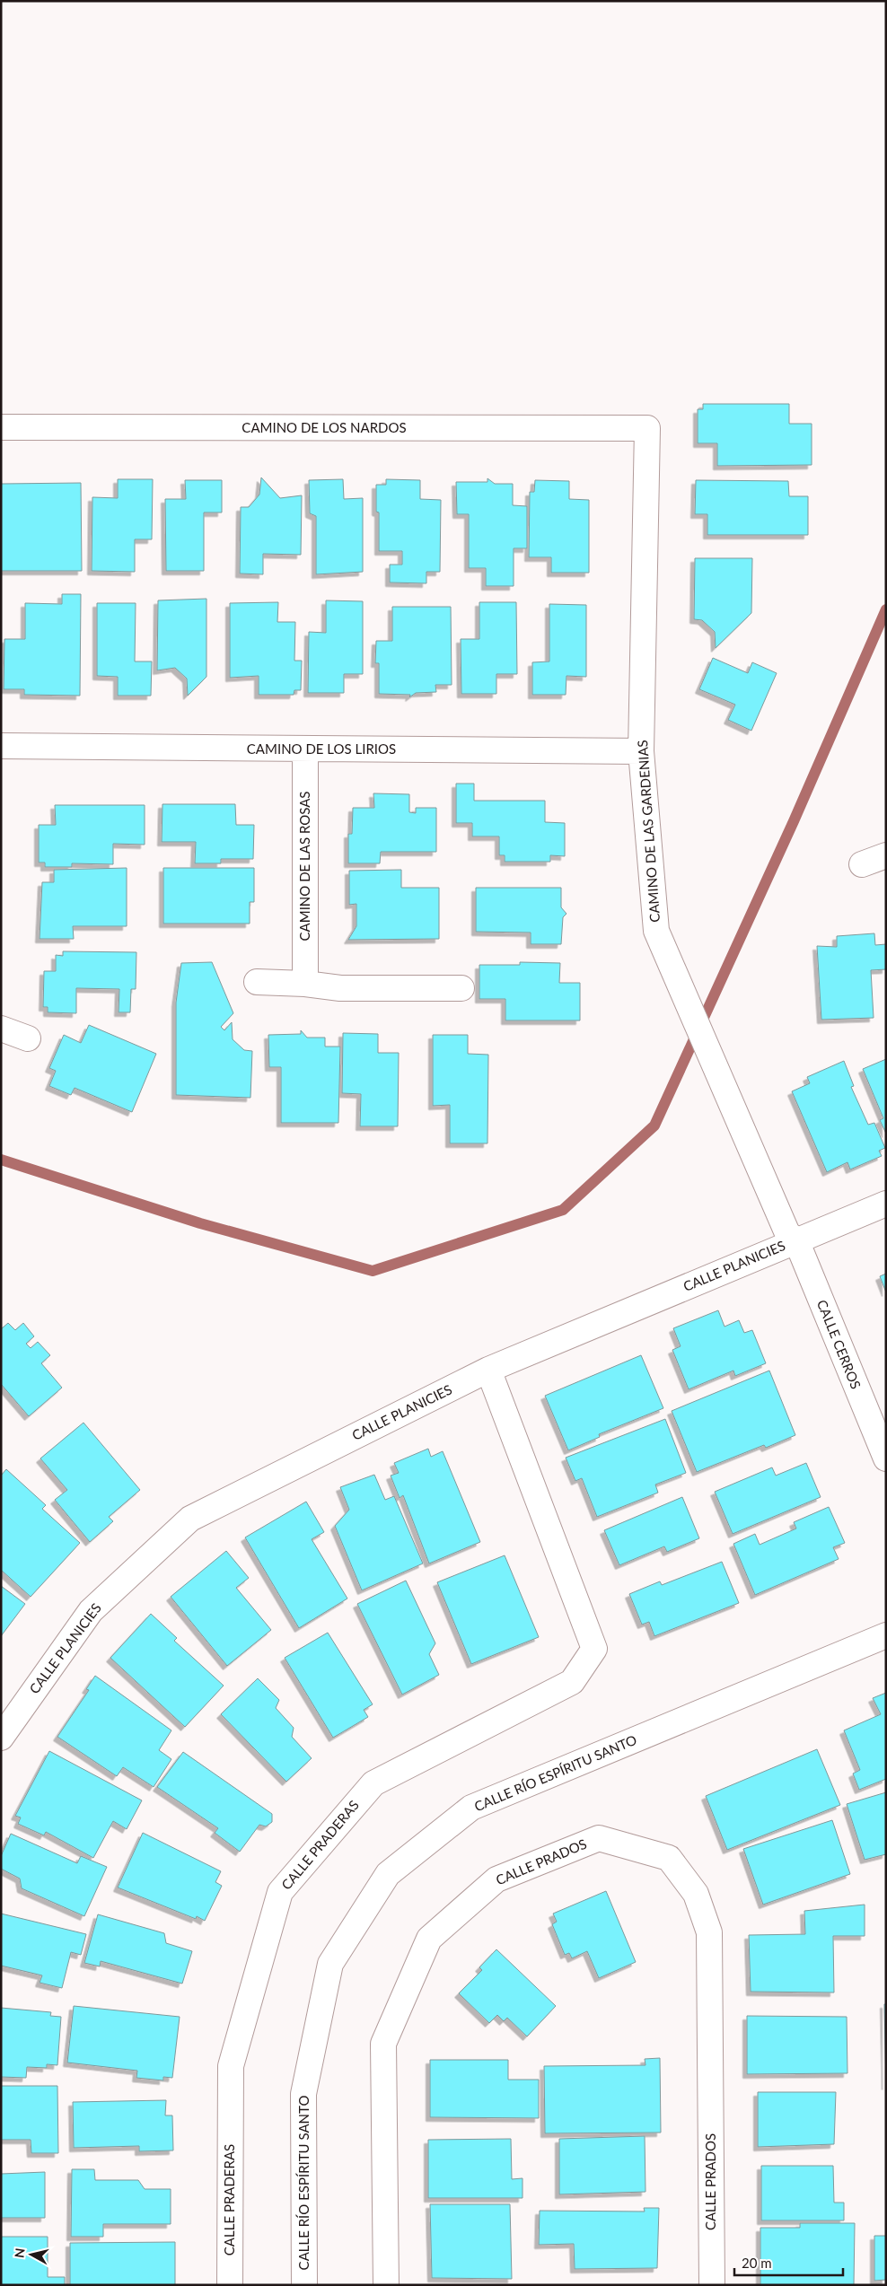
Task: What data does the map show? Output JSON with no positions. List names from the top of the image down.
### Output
{
  "streets": {
    "street": [
      "CAMINO DE LOS NARDOS",
      "CAMINO DE LOS LIRIOS",
      "CAMINO DE LAS GARDENIAS",
      "CAMINO DE LAS ROSAS",
      "CALLE PLANICIES",
      "CALLE CERROS",
      "CALLE RÍO ESPÍRITU SANTO",
      "CALLE PRADERAS",
      "CALLE PRADOS"
    ]
  },
  "crossings": [
    ["CAMINO DE LOS NARDOS", "CAMINO DE LAS GARDENIAS"],
    ["CAMINO DE LOS LIRIOS", "CAMINO DE LAS GARDENIAS"],
    ["CAMINO DE LOS LIRIOS", "CAMINO DE LAS ROSAS"],
    ["CAMINO DE LAS GARDENIAS", "CALLE PLANICIES"],
    ["CAMINO DE LAS GARDENIAS", "CALLE CERROS"],
    ["CALLE PLANICIES", "CALLE CERROS"],
    ["CALLE PLANICIES", "CALLE PRADERAS"]
  ],
  "scale_bar": "20 m",
  "north": "left"
}
